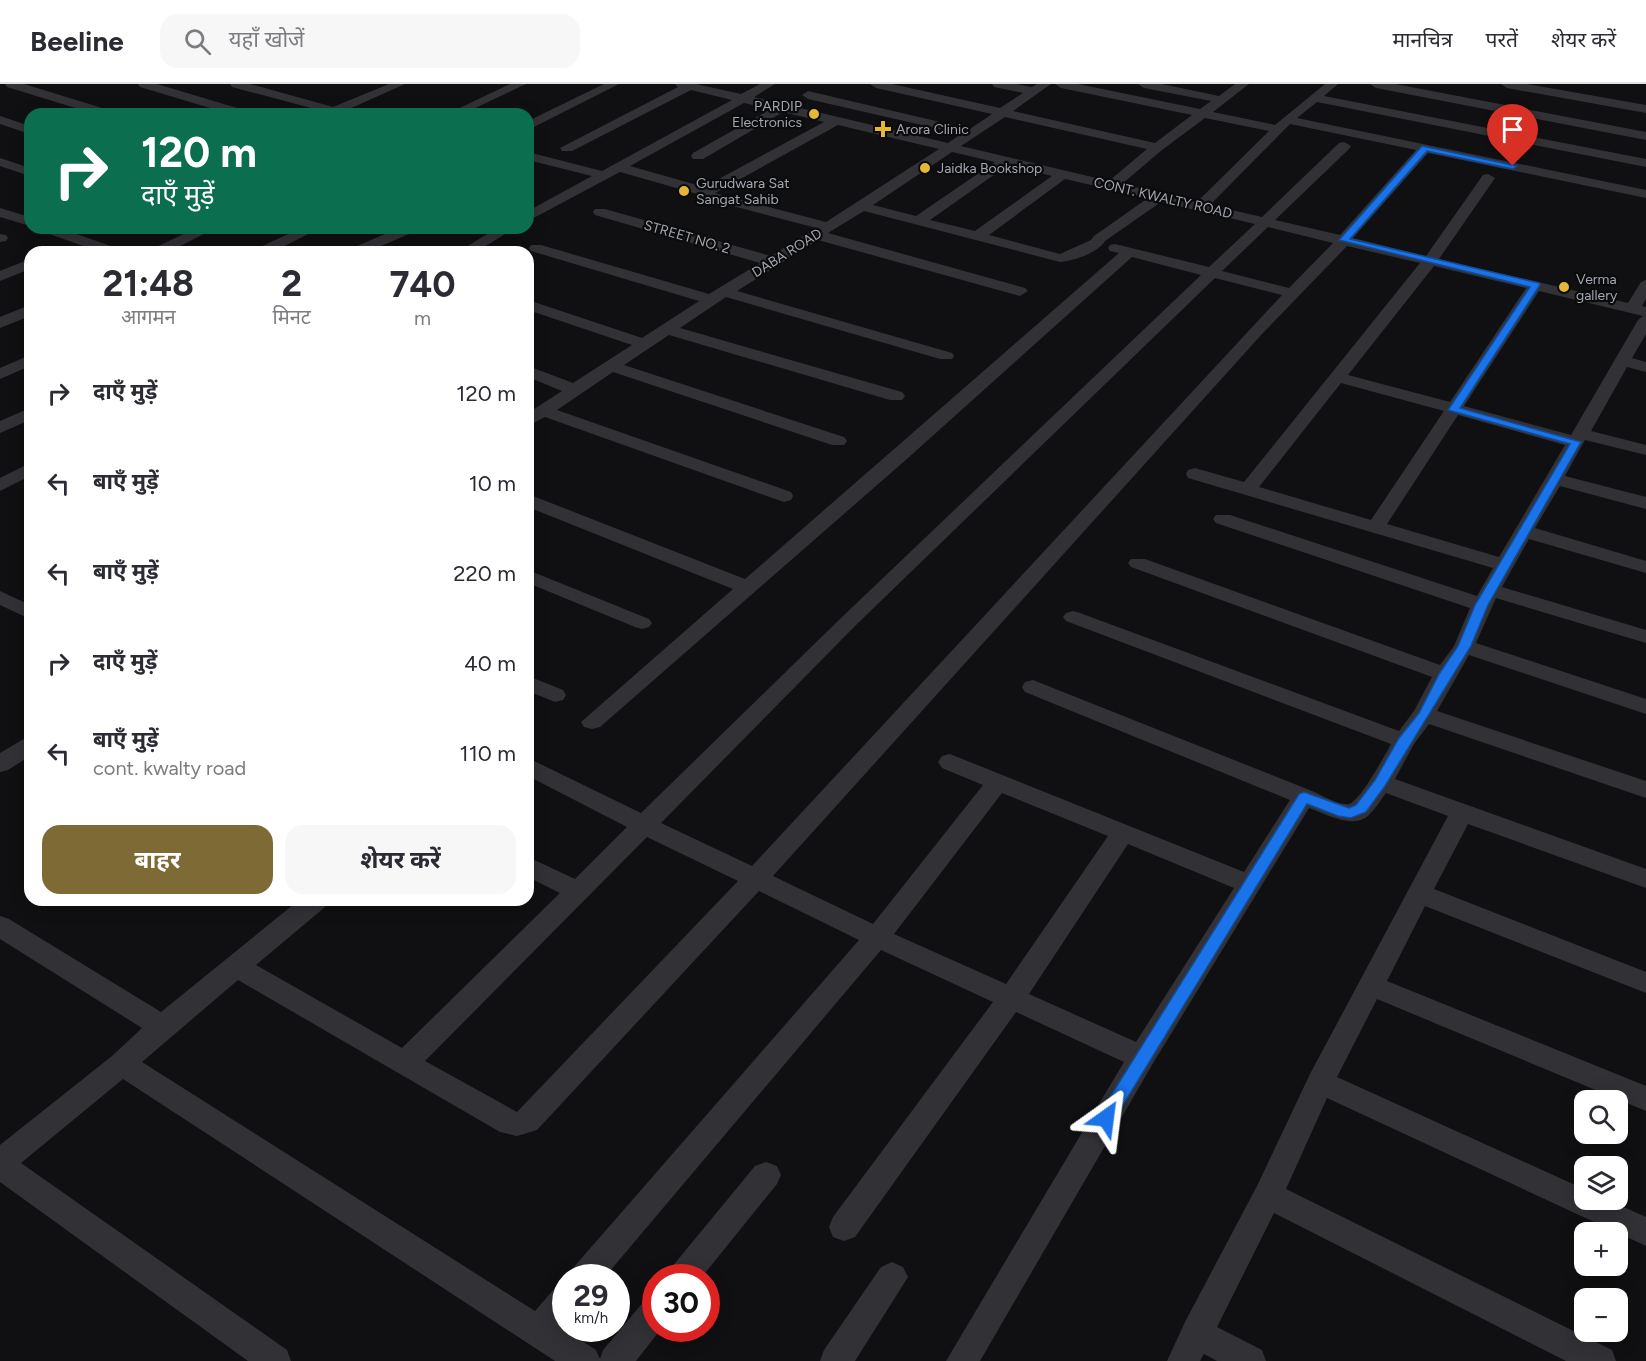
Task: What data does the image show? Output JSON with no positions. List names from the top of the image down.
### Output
{
  "streets": {
    "street": ["CONT. KWALTY ROAD", "STREET NO. 2", "DABA ROAD"]
  },
  "crossings": [
    ["CONT. KWALTY ROAD", "DABA ROAD"],
    ["STREET NO. 2", "DABA ROAD"]
  ],
  "places": {
    "other": [
      "PARDIP Electronics",
      "Jaidka Bookshop",
      "Gurudwara Sat Sangat Sahib",
      "Verma gallery"
    ],
    "health": ["Arora Clinic"]
  },
  "page": {
    "header": "Beeline",
    "search": "यहाँ खोजें",
    "nav": ["मानचित्र", "परतें", "शेयर करें"],
    "turn": ["120 m", "दाएँ मुड़ें"],
    "eta": [
      "21:48",
      "आगमन",
      "2",
      "मिनट",
      "740",
      "m"
    ],
    "list": [
      {
        "name": "दाएँ मुड़ें",
        "value": "120 m"
      },
      {
        "name": "बाएँ मुड़ें",
        "value": "10 m"
      },
      {
        "name": "बाएँ मुड़ें",
        "value": "220 m"
      },
      {
        "name": "दाएँ मुड़ें",
        "value": "40 m"
      },
      {
        "name": "बाएँ मुड़ें",
        "note": "cont. kwalty road",
        "value": "110 m"
      }
    ],
    "buttons": ["बाहर", "शेयर करें"],
    "map_buttons": ["+", "−"],
    "speed": "29 km/h",
    "limit": "30"
  }
}
